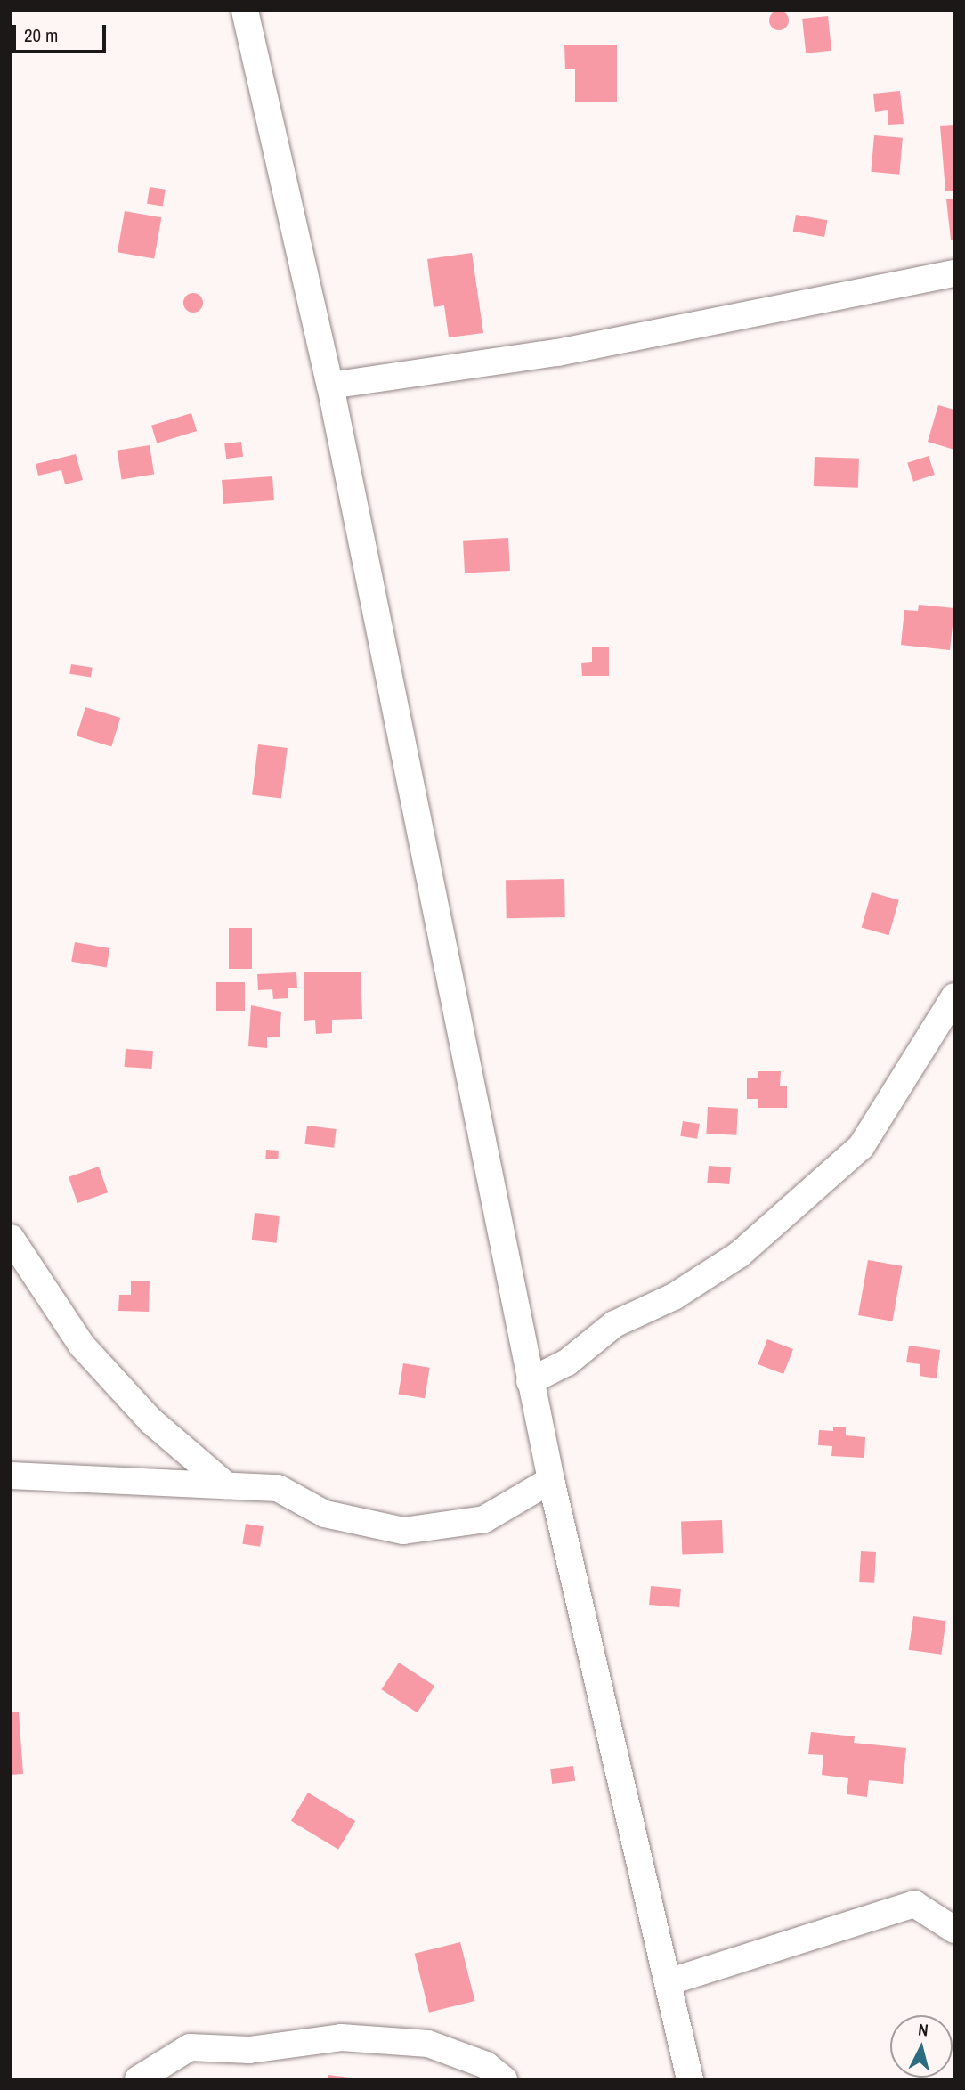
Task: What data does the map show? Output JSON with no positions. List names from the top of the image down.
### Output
{
  "scale_bar": "20 m",
  "north": "top"
}
